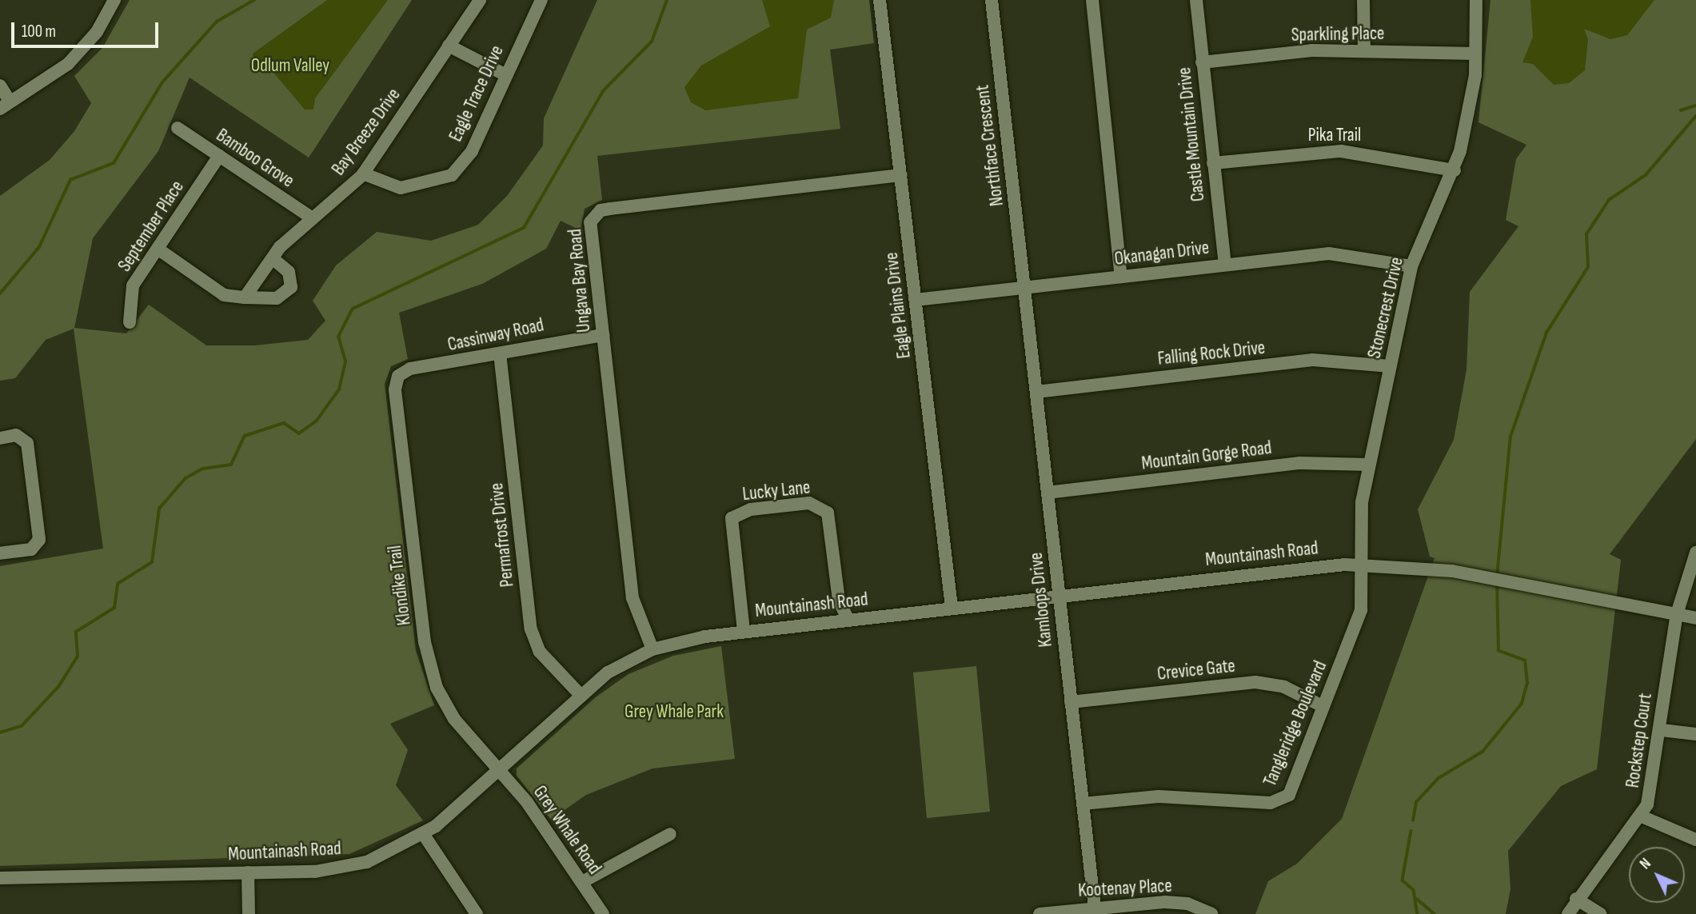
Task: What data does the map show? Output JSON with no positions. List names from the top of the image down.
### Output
{
  "streets": {
    "street": [
      "Sparkling Place",
      "Eagle Trace Drive",
      "Bay Breeze Drive",
      "Castle Mountain Drive",
      "Pika Trail",
      "Northface Crescent",
      "Bamboo Grove",
      "September Place",
      "Okanagan Drive",
      "Ungava Bay Road",
      "Eagle Plains Drive",
      "Stonecrest Drive",
      "Cassinway Road",
      "Falling Rock Drive",
      "Mountain Gorge Road",
      "Lucky Lane",
      "Permafrost Drive",
      "Mountainash Road",
      "Klondike Trail",
      "Kamloops Drive",
      "Crevice Gate",
      "Tangleridge Boulevard",
      "Rockstep Court",
      "Grey Whale Road",
      "Kootenay Place"
    ]
  },
  "crossings": [
    ["Sparkling Place", "Castle Mountain Drive"],
    ["Sparkling Place", "Stonecrest Drive"],
    ["Eagle Trace Drive", "Bay Breeze Drive"],
    ["Bay Breeze Drive", "Bamboo Grove"],
    ["Castle Mountain Drive", "Pika Trail"],
    ["Castle Mountain Drive", "Okanagan Drive"],
    ["Pika Trail", "Stonecrest Drive"],
    ["Northface Crescent", "Okanagan Drive"],
    ["Northface Crescent", "Kamloops Drive"],
    ["Bamboo Grove", "September Place"],
    ["Okanagan Drive", "Eagle Plains Drive"],
    ["Okanagan Drive", "Stonecrest Drive"],
    ["Okanagan Drive", "Kamloops Drive"],
    ["Ungava Bay Road", "Eagle Plains Drive"],
    ["Ungava Bay Road", "Cassinway Road"],
    ["Ungava Bay Road", "Mountainash Road"],
    ["Eagle Plains Drive", "Mountainash Road"],
    ["Stonecrest Drive", "Falling Rock Drive"],
    ["Stonecrest Drive", "Mountain Gorge Road"],
    ["Stonecrest Drive", "Mountainash Road"],
    ["Stonecrest Drive", "Tangleridge Boulevard"],
    ["Cassinway Road", "Permafrost Drive"],
    ["Cassinway Road", "Klondike Trail"],
    ["Falling Rock Drive", "Kamloops Drive"],
    ["Mountain Gorge Road", "Kamloops Drive"],
    ["Lucky Lane", "Mountainash Road"],
    ["Permafrost Drive", "Mountainash Road"],
    ["Mountainash Road", "Klondike Trail"],
    ["Mountainash Road", "Kamloops Drive"],
    ["Mountainash Road", "Tangleridge Boulevard"],
    ["Mountainash Road", "Rockstep Court"],
    ["Mountainash Road", "Grey Whale Road"],
    ["Klondike Trail", "Grey Whale Road"],
    ["Kamloops Drive", "Crevice Gate"],
    ["Kamloops Drive", "Tangleridge Boulevard"],
    ["Kamloops Drive", "Kootenay Place"],
    ["Crevice Gate", "Tangleridge Boulevard"]
  ],
  "parks": ["Odlum Valley", "Grey Whale Park"],
  "scale_bar": "100 m",
  "north": "top left"
}
